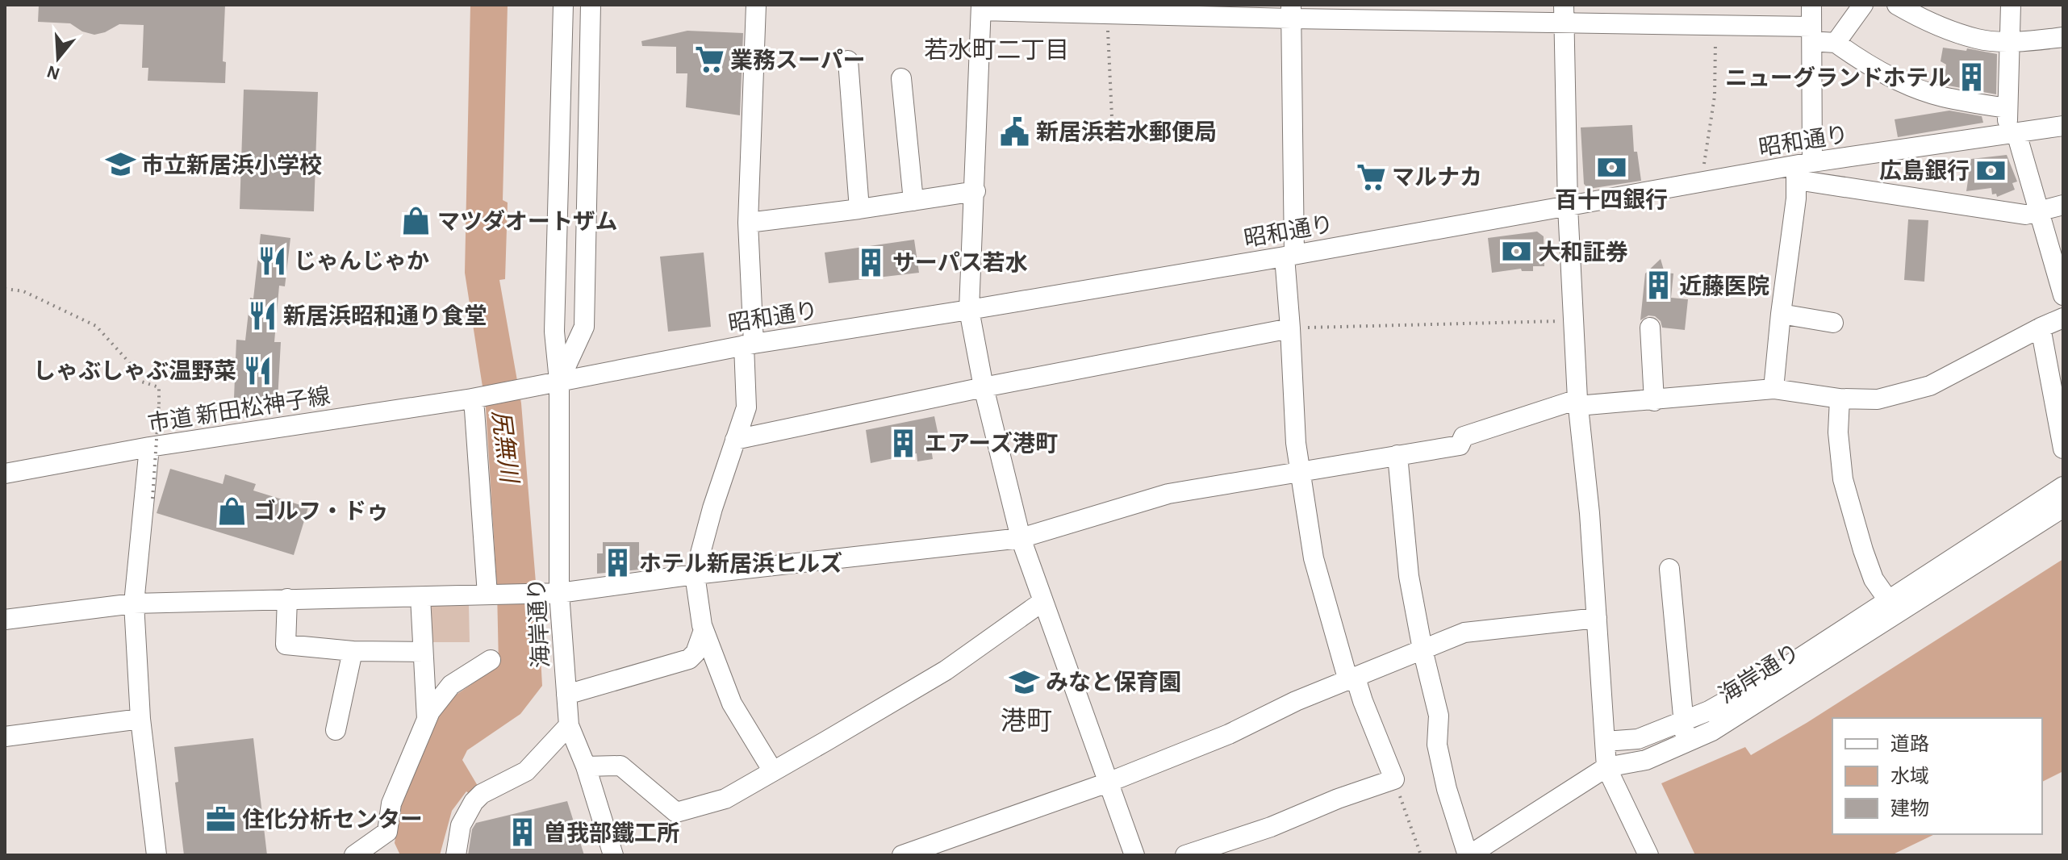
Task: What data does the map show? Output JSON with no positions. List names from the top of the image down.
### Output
{
  "streets": {
    "street": ["昭和通り", "市道 新田松神子線", "海岸通り"]
  },
  "crossings": [
    ["昭和通り", "市道 新田松神子線"],
    ["昭和通り", "海岸通り"]
  ],
  "districts": ["若水町二丁目", "港町"],
  "water": ["尻無川"],
  "places": {
    "supermarket": ["業務スーパー", "マルナカ"],
    "building": [
      "ニューグランドホテル",
      "サーパス若水",
      "近藤医院",
      "エアーズ港町",
      "ホテル新居浜ヒルズ",
      "曽我部鐵工所"
    ],
    "public building": ["新居浜若水郵便局"],
    "school or university": ["市立新居浜小学校", "みなと保育園"],
    "bank": ["百十四銀行", "広島銀行", "大和証券"],
    "shop": ["マツダオートザム", "ゴルフ・ドゥ"],
    "restaurant": ["じゃんじゃか", "新居浜昭和通り食堂", "しゃぶしゃぶ温野菜"],
    "office": ["住化分析センター"]
  },
  "legend": ["道路", "水域", "建物"],
  "north": "bottom"
}
